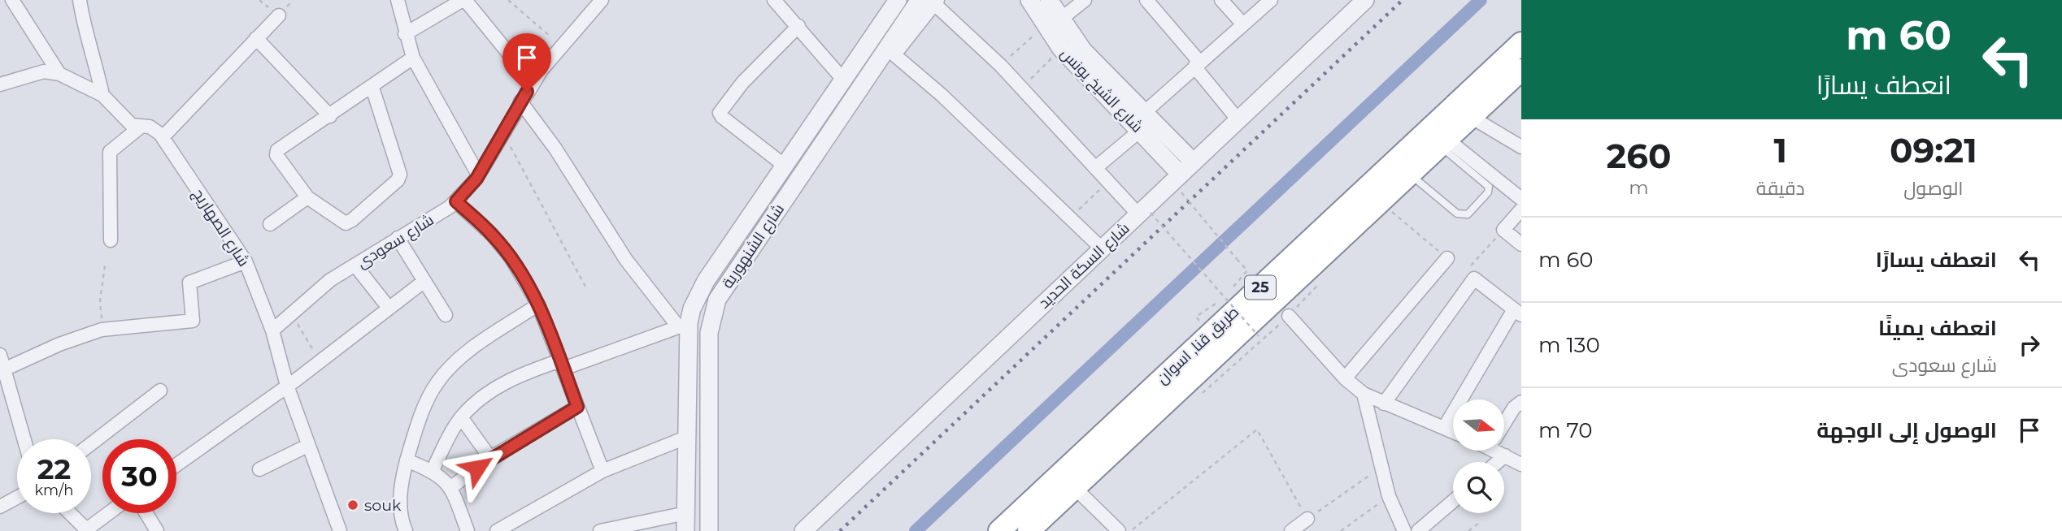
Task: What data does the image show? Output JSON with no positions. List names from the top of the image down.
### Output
{
  "streets": {
    "highway": ["25", "طريق قنا, اسوان"],
    "street": [
      "شارع الشيخ يونس",
      "شارع الصهاريج",
      "شارع سعودى",
      "شارع الشنهورية",
      "شارع السكة الحديد"
    ]
  },
  "crossings": [
    ["شارع الشيخ يونس", "شارع السكة الحديد"],
    ["شارع الصهاريج", "شارع سعودى"]
  ],
  "places": ["souk"],
  "north": "right",
  "page": {
    "turn": ["60 m", "انعطف يسارًا"],
    "eta": [
      "09:21",
      "الوصول",
      "1",
      "دقيقة",
      "260",
      "m"
    ],
    "list": [
      {
        "name": "انعطف يسارًا",
        "value": "60 m"
      },
      {
        "name": "انعطف يمينًا",
        "note": "شارع سعودى",
        "value": "130 m"
      },
      {
        "name": "الوصول إلى الوجهة",
        "value": "70 m"
      }
    ],
    "speed": "22 km/h",
    "limit": "30"
  }
}
